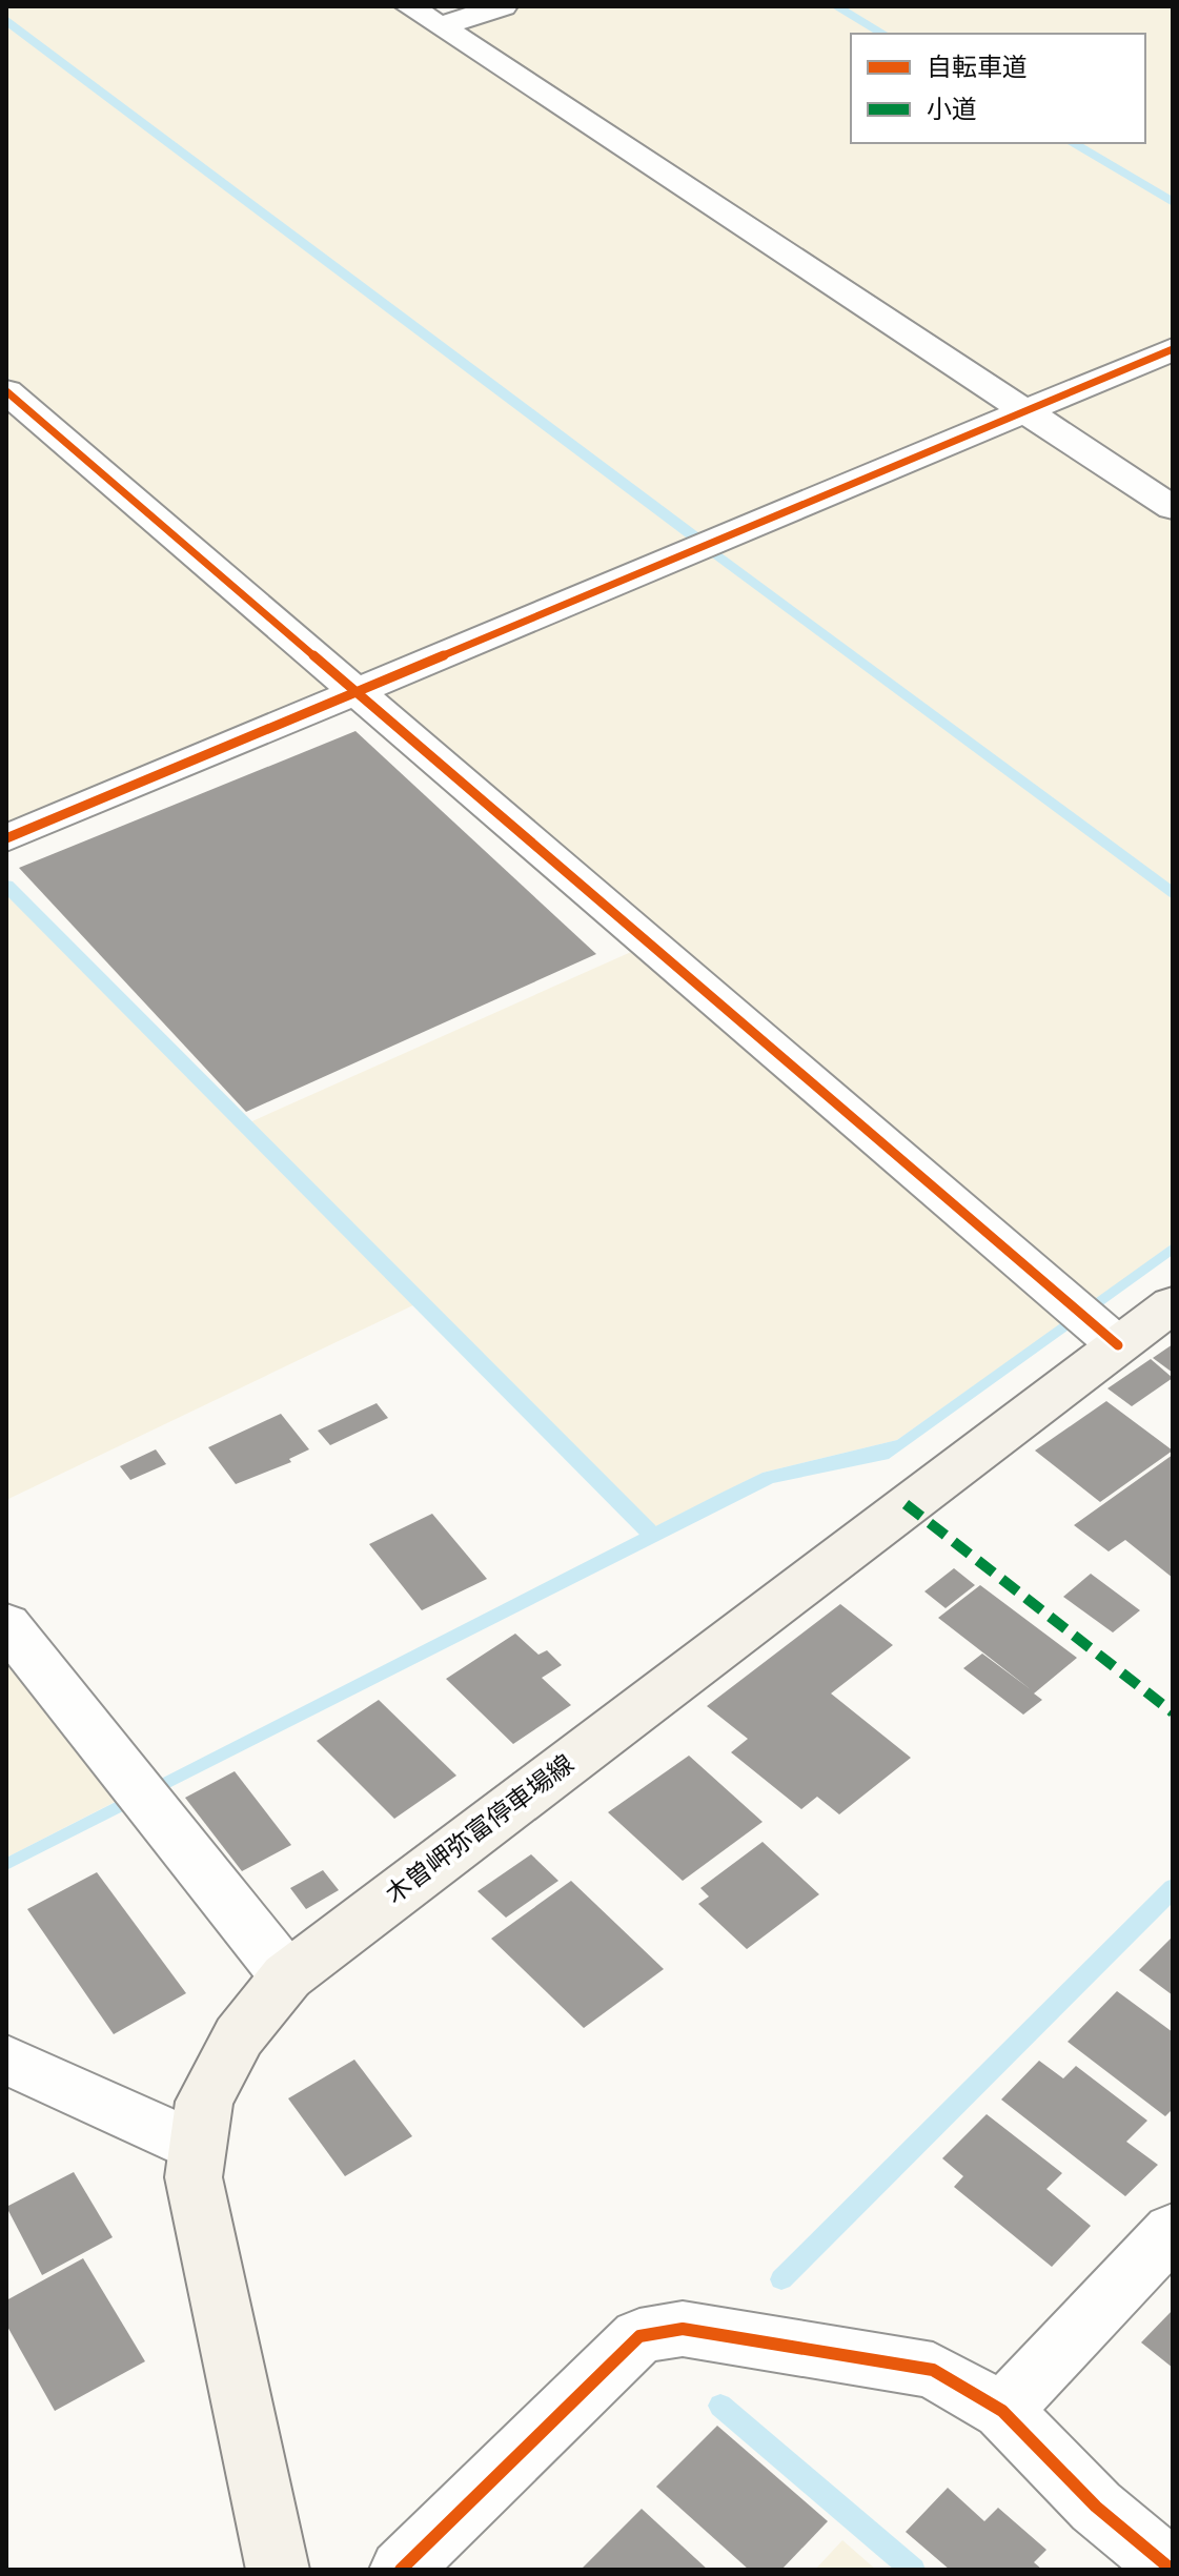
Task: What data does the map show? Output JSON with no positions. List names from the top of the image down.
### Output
{
  "streets": {
    "main road": ["木曽岬弥富停車場線"]
  },
  "legend": ["自転車道", "小道"]
}
